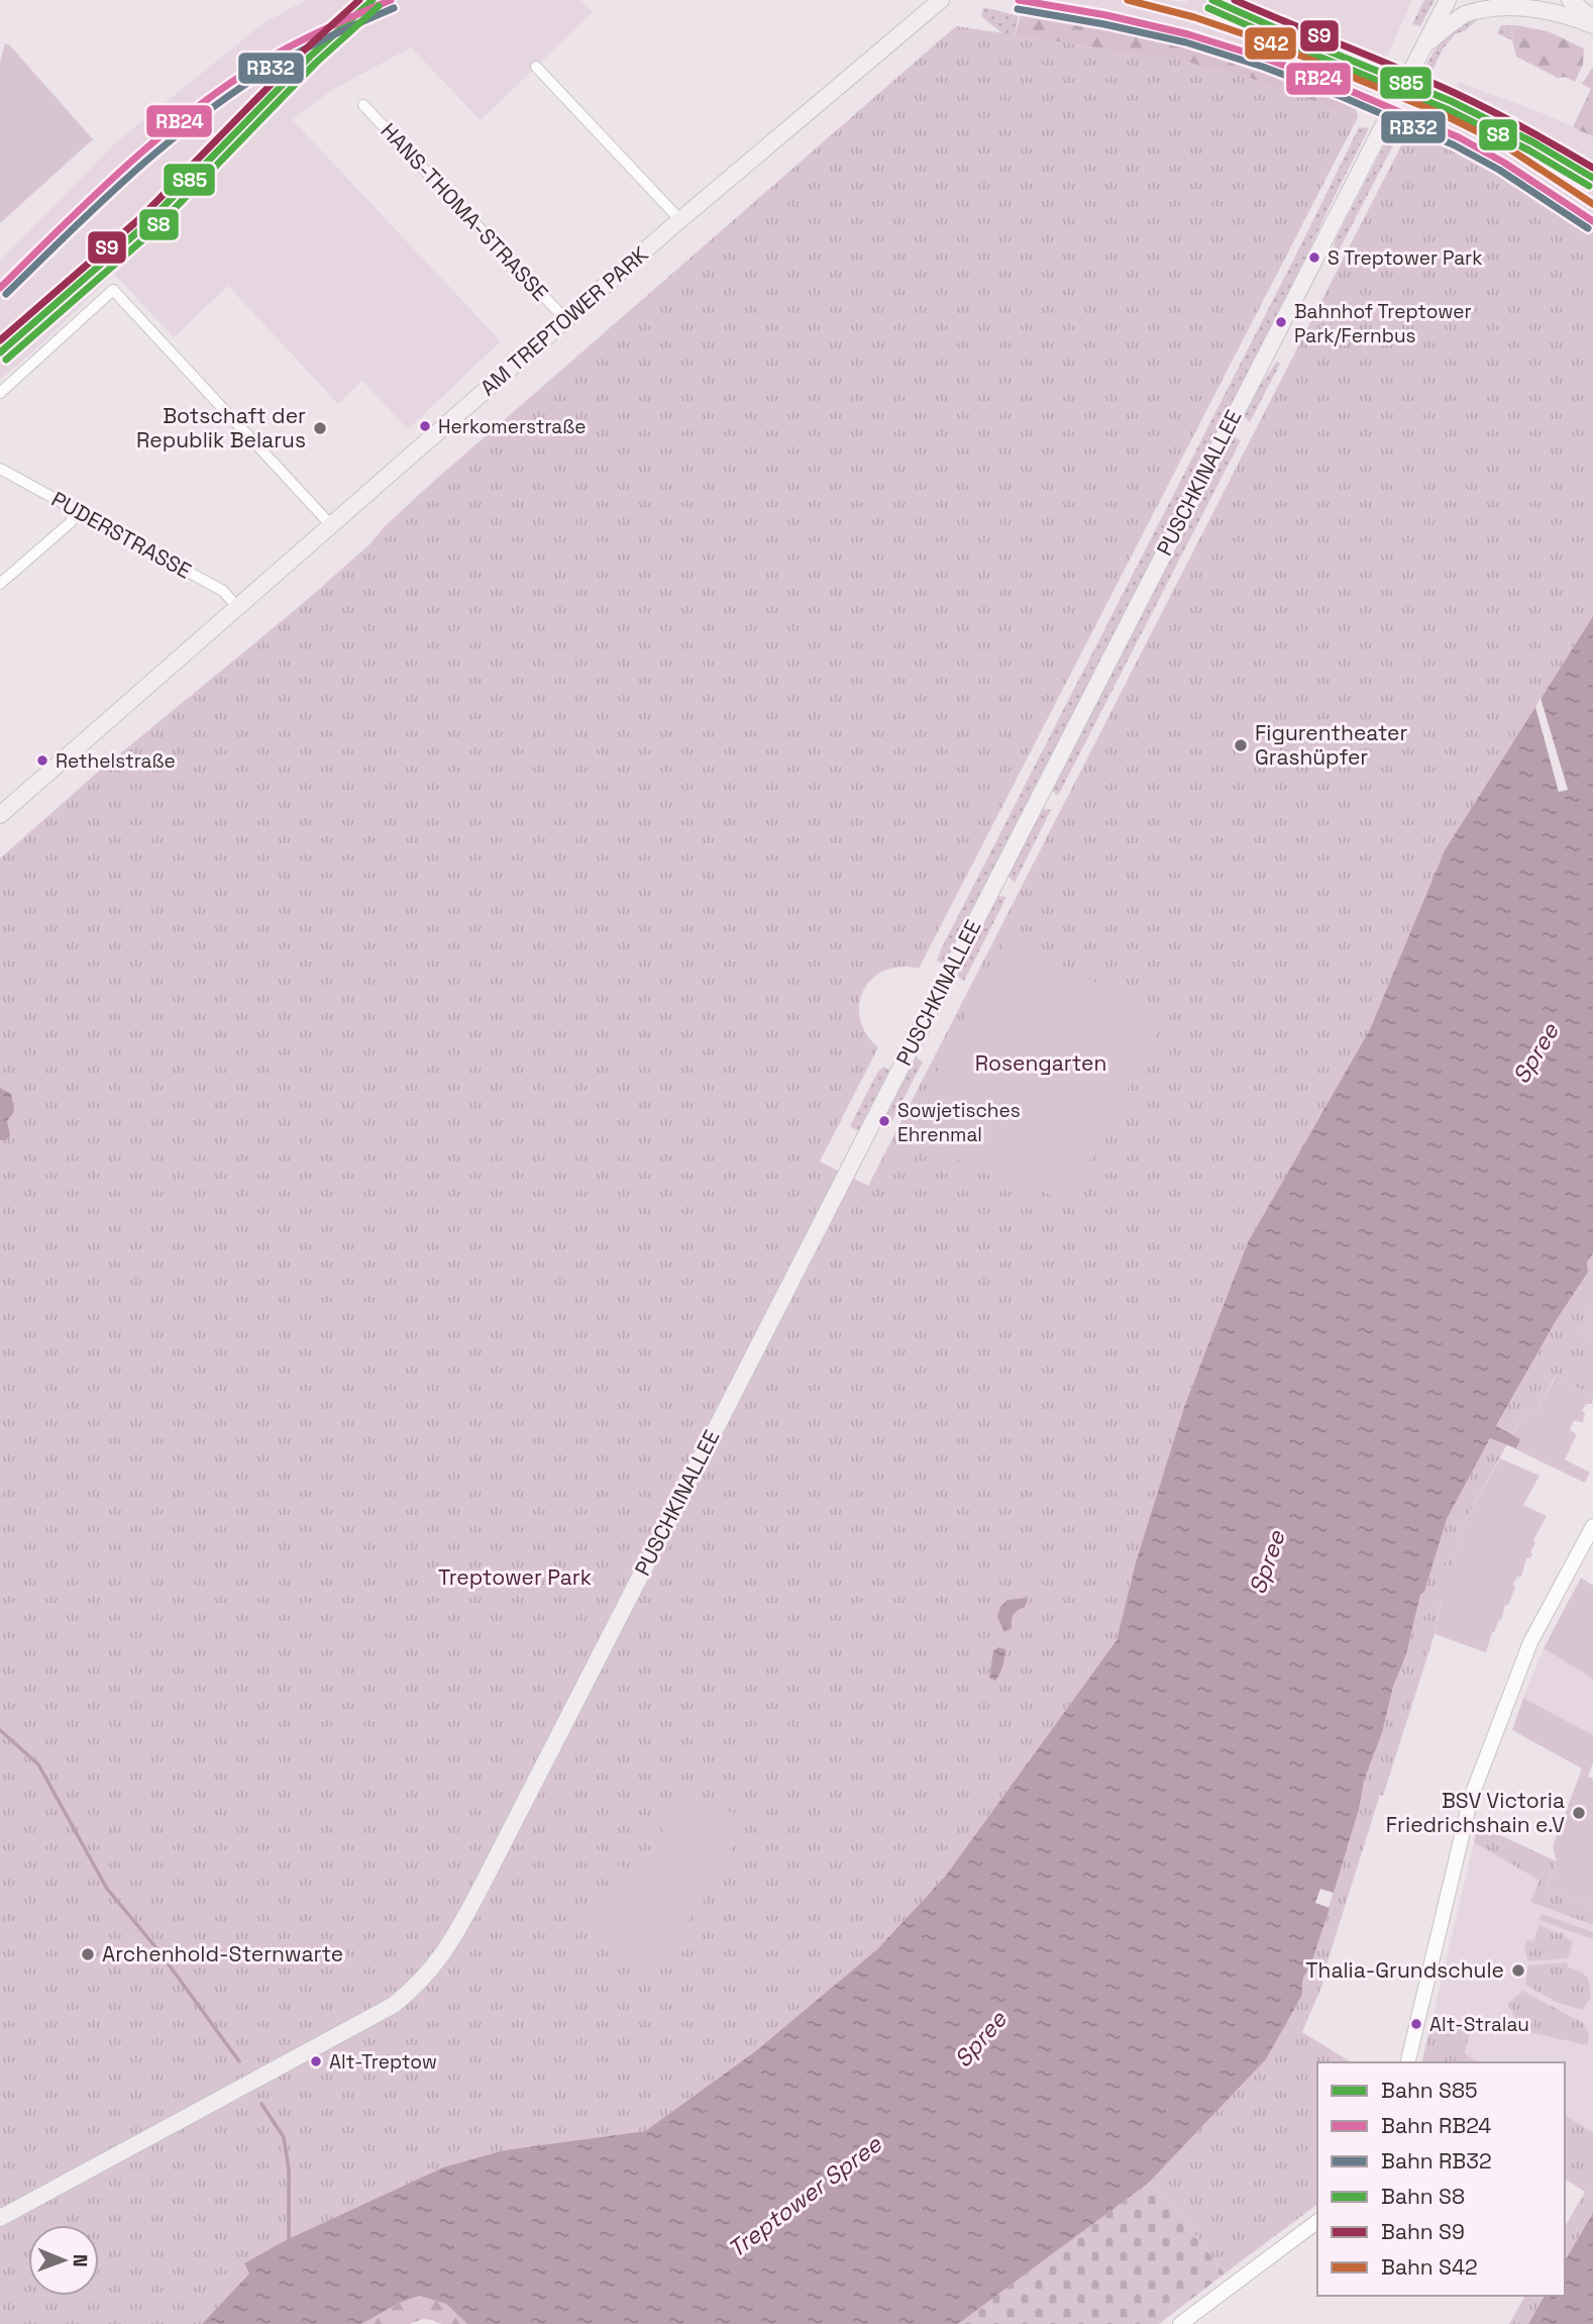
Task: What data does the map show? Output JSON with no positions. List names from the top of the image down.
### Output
{
  "streets": {
    "main road": ["AM TREPTOWER PARK", "PUSCHKINALLEE"],
    "street": ["HANS-THOMA-STRASSE", "PUDERSTRASSE"]
  },
  "crossings": [
    ["HANS-THOMA-STRASSE", "AM TREPTOWER PARK"],
    ["AM TREPTOWER PARK", "PUDERSTRASSE"]
  ],
  "water": ["Spree", "Treptower Spree"],
  "parks": ["Rosengarten", "Treptower Park"],
  "places": [
    "S Treptower Park",
    "Bahnhof Treptower Park/Fernbus",
    "Herkomerstraße",
    "Botschaft der Republik Belarus",
    "Figurentheater Grashüpfer",
    "Rethelstraße",
    "Sowjetisches Ehrenmal",
    "BSV Victoria Friedrichshain e.V",
    "Archenhold-Sternwarte",
    "Thalia-Grundschule",
    "Alt-Stralau",
    "Alt-Treptow"
  ],
  "lines": [
    "rail line S85",
    "rail line RB24",
    "rail line S9",
    "rail line S42",
    "rail line S8",
    "rail line RB32"
  ],
  "legend": [
    "Bahn S85",
    "Bahn RB24",
    "Bahn RB32",
    "Bahn S8",
    "Bahn S9",
    "Bahn S42"
  ],
  "north": "right"
}
